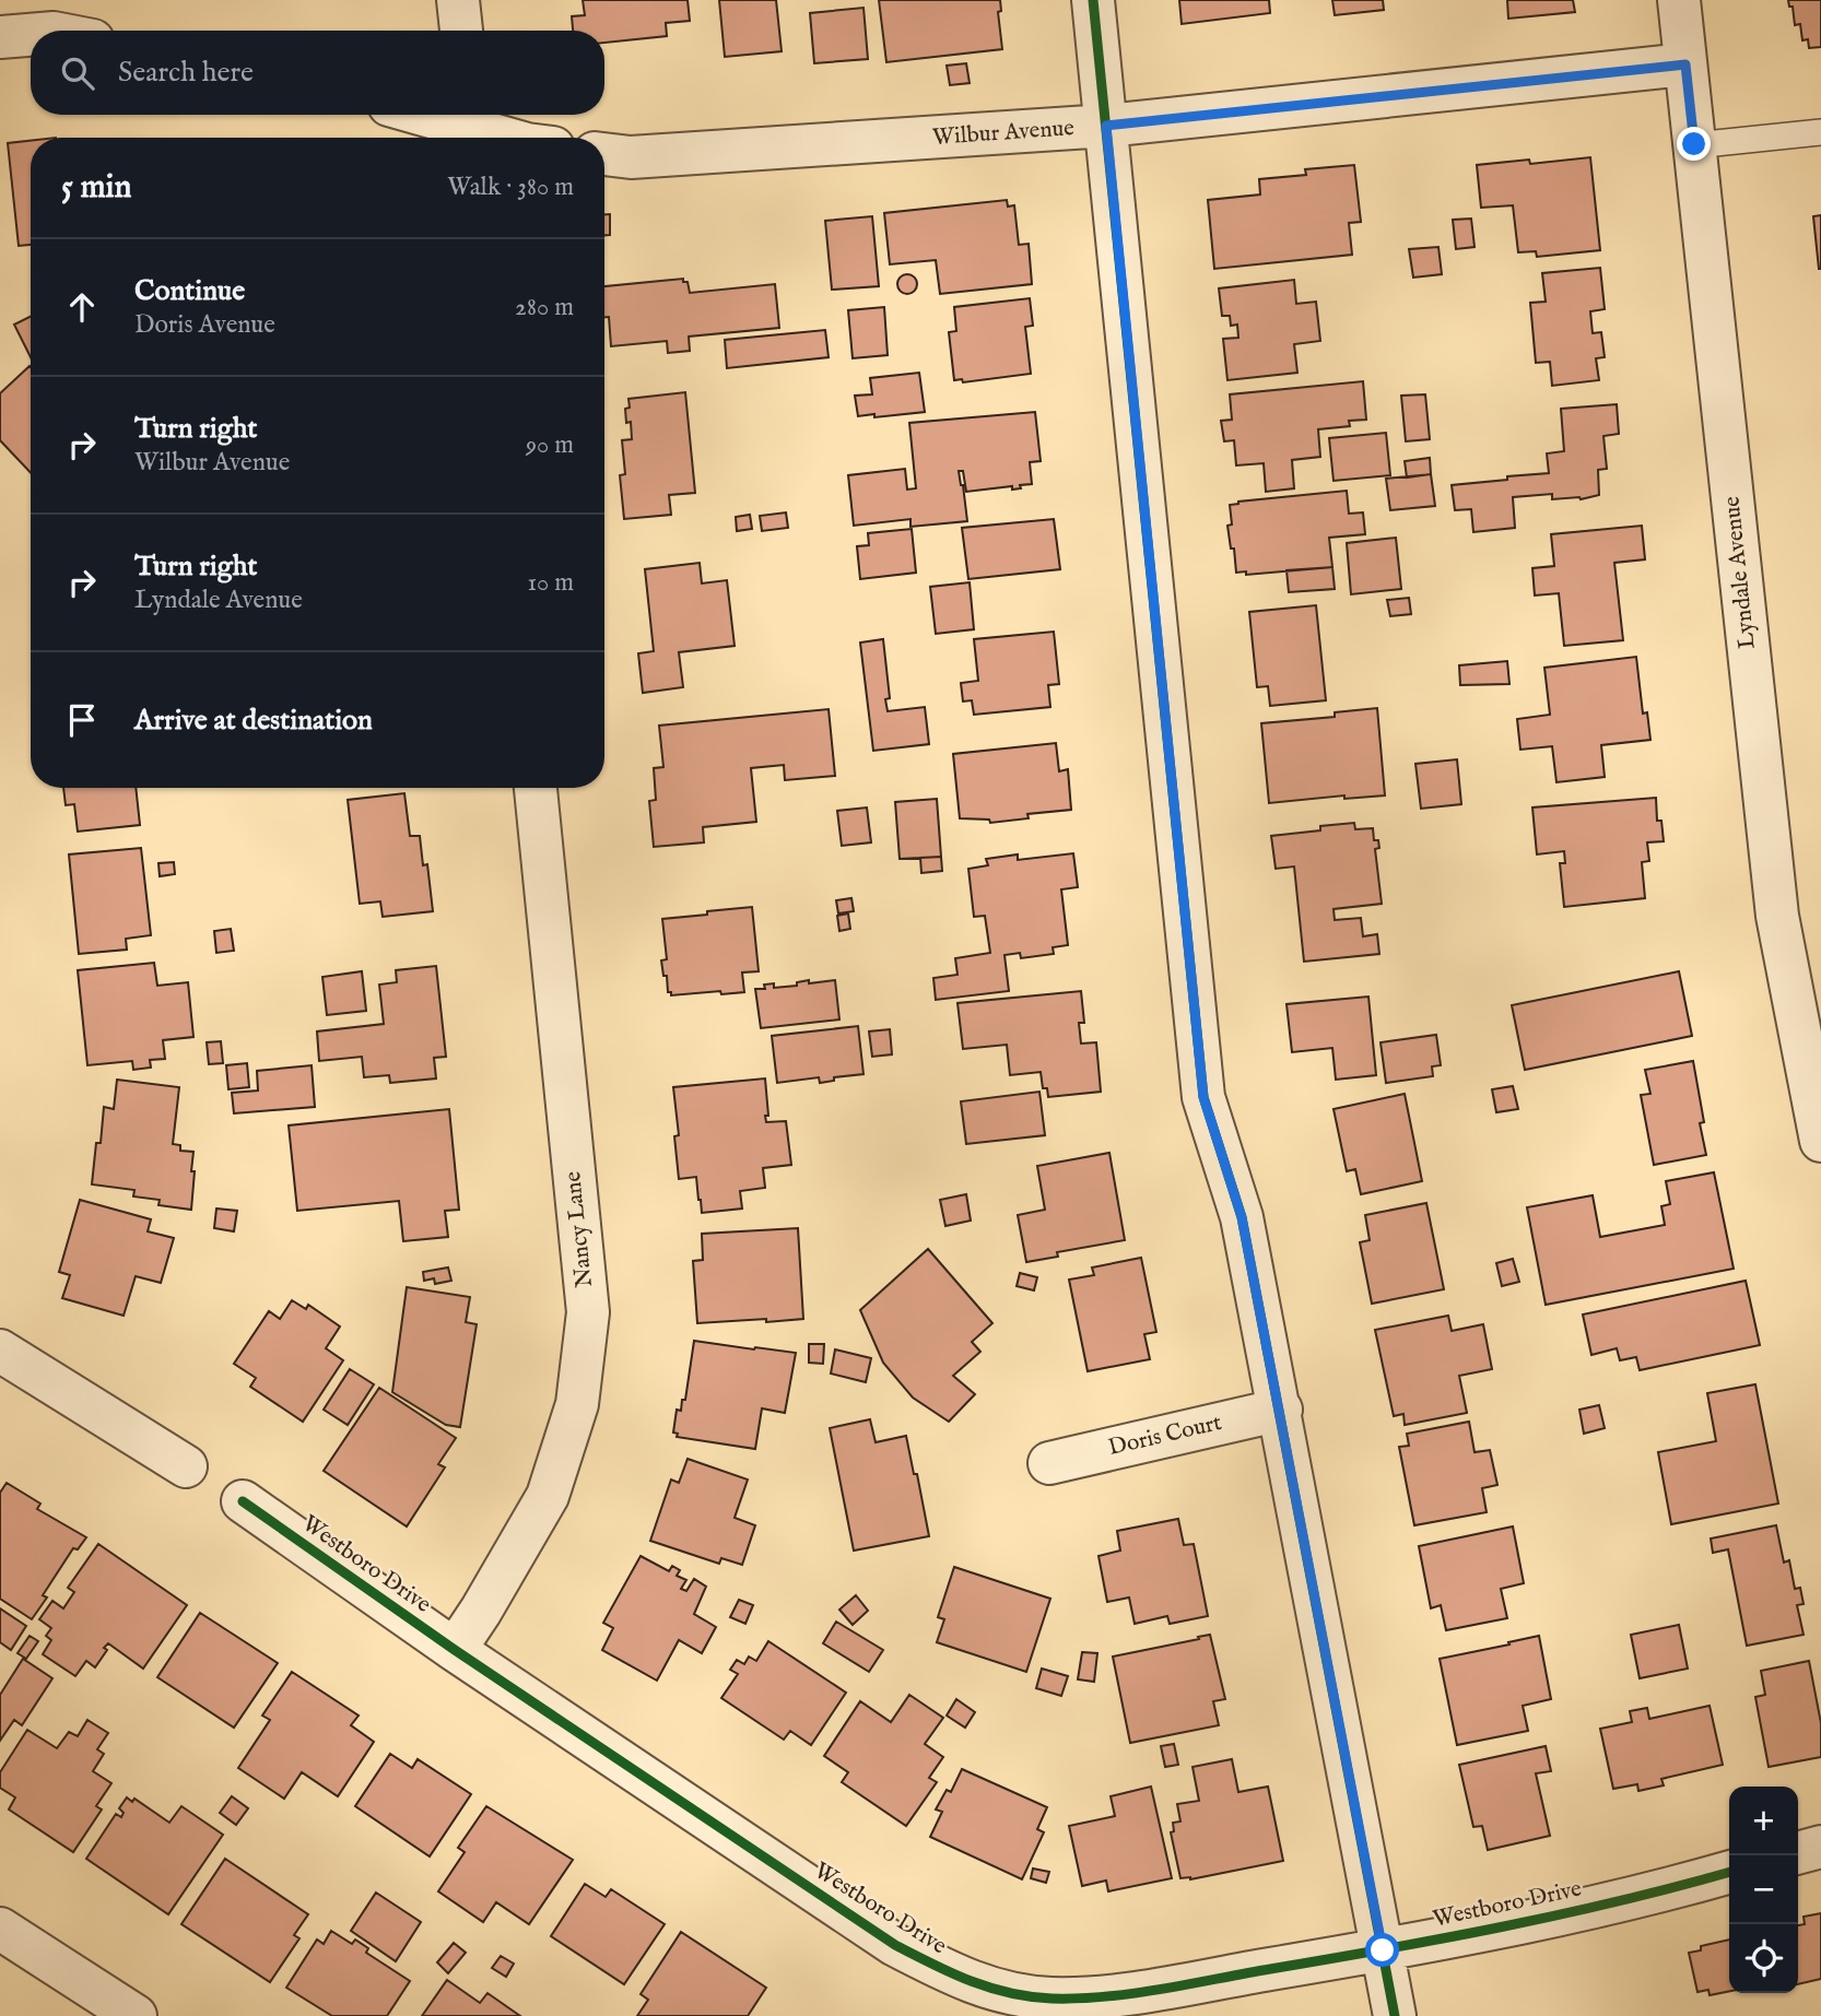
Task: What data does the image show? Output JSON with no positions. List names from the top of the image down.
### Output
{
  "streets": {
    "street": [
      "Wilbur Avenue",
      "Lyndale Avenue",
      "Nancy Lane",
      "Doris Court",
      "Westboro Drive"
    ]
  },
  "crossings": [
    ["Wilbur Avenue", "Lyndale Avenue"],
    ["Nancy Lane", "Westboro Drive"]
  ],
  "page": {
    "search": "Search here",
    "heading": ["5 min", "Walk · 380 m"],
    "list": [
      ["Continue", "Doris Avenue", "280 m"],
      ["Turn right", "Wilbur Avenue", "90 m"],
      ["Turn right", "Lyndale Avenue", "10 m"],
      "Arrive at destination"
    ],
    "map_buttons": ["+", "−"]
  }
}
